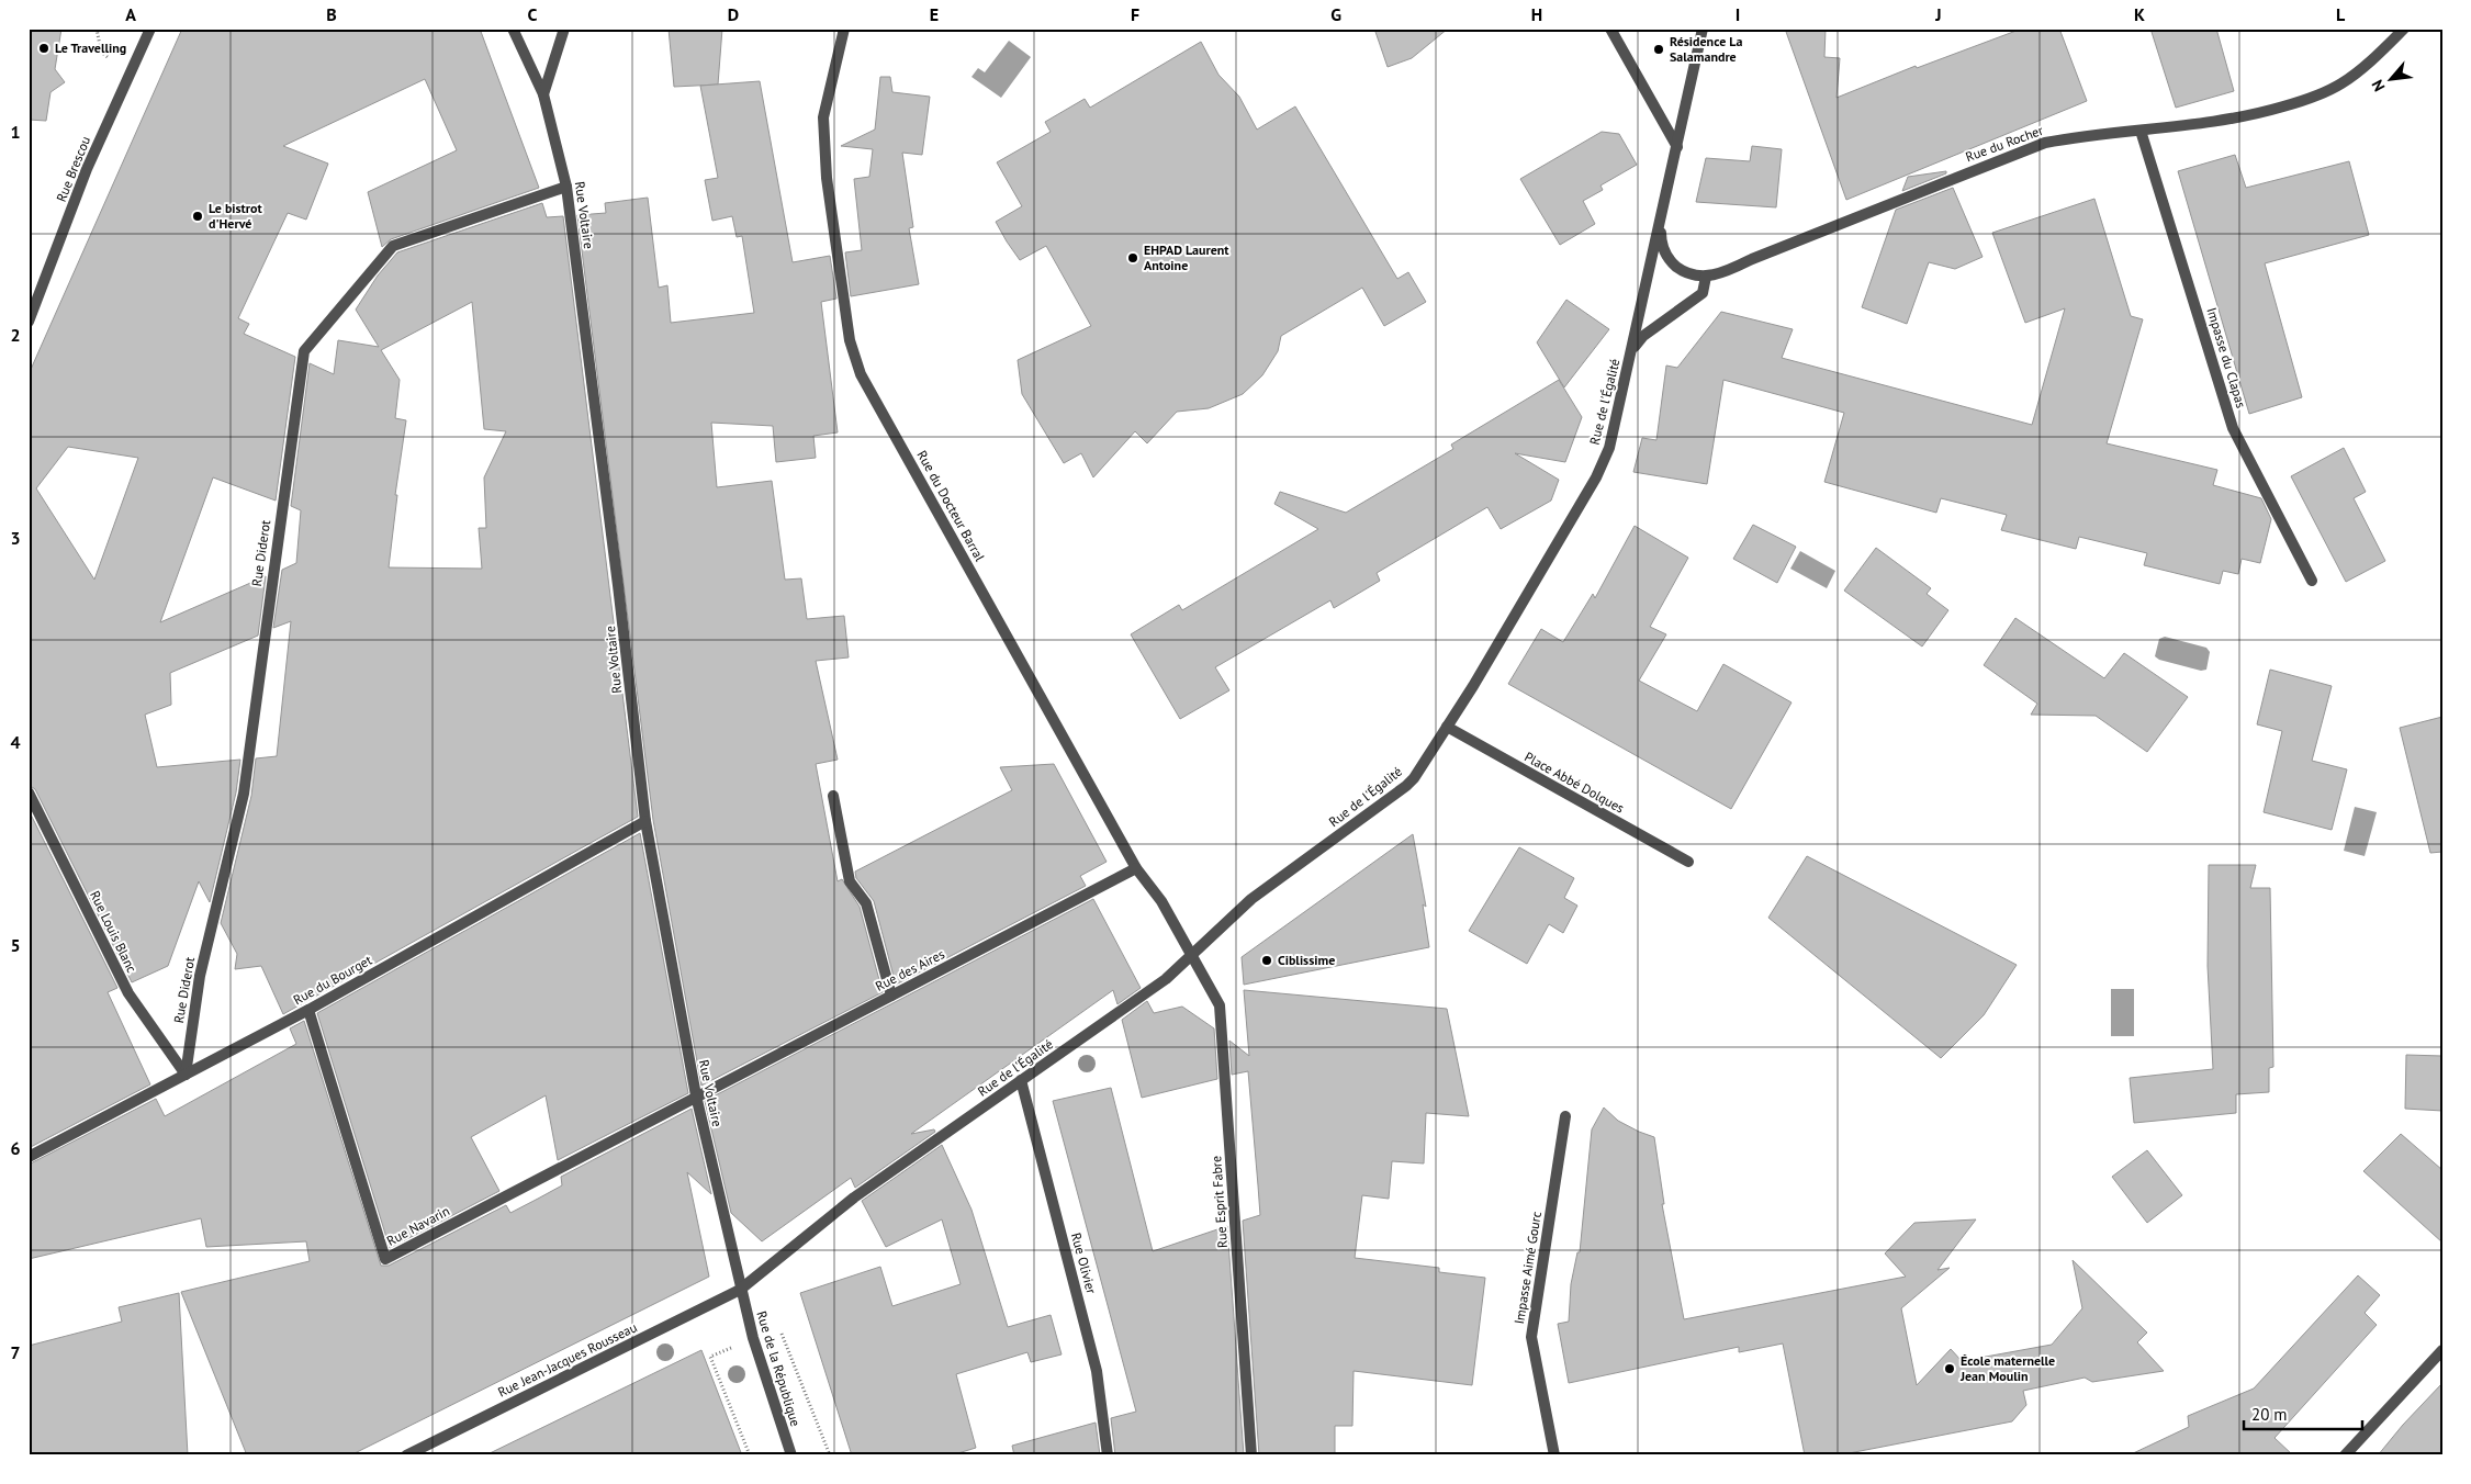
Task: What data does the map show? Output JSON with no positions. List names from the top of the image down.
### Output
{
  "streets": {
    "street": [
      "Rue du Rocher",
      "Rue Brescou",
      "Rue Voltaire",
      "Impasse du Clapas",
      "Rue de l'Égalité",
      "Rue du Docteur Barral",
      "Rue Diderot",
      "Place Abbé Dolques",
      "Rue Louis Blanc",
      "Rue des Aires",
      "Rue du Bourget",
      "Rue Esprit Fabre",
      "Rue Navarin",
      "Rue Olivier",
      "Impasse Aimé Gourc",
      "Rue Jean-Jacques Rousseau",
      "Rue de la République"
    ]
  },
  "crossings": [
    ["Rue du Rocher", "Impasse du Clapas"],
    ["Rue Voltaire", "Rue de l'Égalité"],
    ["Rue Voltaire", "Rue Diderot"],
    ["Rue Voltaire", "Rue des Aires"],
    ["Rue Voltaire", "Rue du Bourget"],
    ["Rue Voltaire", "Rue Navarin"],
    ["Rue Voltaire", "Rue Jean-Jacques Rousseau"],
    ["Rue Voltaire", "Rue de la République"],
    ["Rue de l'Égalité", "Rue du Docteur Barral"],
    ["Rue de l'Égalité", "Place Abbé Dolques"],
    ["Rue de l'Égalité", "Rue Esprit Fabre"],
    ["Rue de l'Égalité", "Rue Olivier"],
    ["Rue de l'Égalité", "Rue Jean-Jacques Rousseau"],
    ["Rue de l'Égalité", "Rue de la République"],
    ["Rue du Docteur Barral", "Rue des Aires"],
    ["Rue du Docteur Barral", "Rue Esprit Fabre"],
    ["Rue Diderot", "Rue Louis Blanc"],
    ["Rue Diderot", "Rue du Bourget"],
    ["Rue Louis Blanc", "Rue du Bourget"],
    ["Rue des Aires", "Rue Navarin"],
    ["Rue du Bourget", "Rue Navarin"],
    ["Rue Jean-Jacques Rousseau", "Rue de la République"]
  ],
  "places": [
    "Le Travelling",
    "Résidence La Salamandre",
    "Le bistrot d'Hervé",
    "EHPAD Laurent Antoine",
    "Ciblissime",
    "École maternelle Jean Moulin"
  ],
  "scale_bar": "20 m",
  "north": "bottom left",
  "grid": {
    "columns": [
      "A",
      "B",
      "C",
      "D",
      "E",
      "F",
      "G",
      "H",
      "I",
      "J",
      "K",
      "L"
    ],
    "rows": [
      "1",
      "2",
      "3",
      "4",
      "5",
      "6",
      "7"
    ]
  }
}
